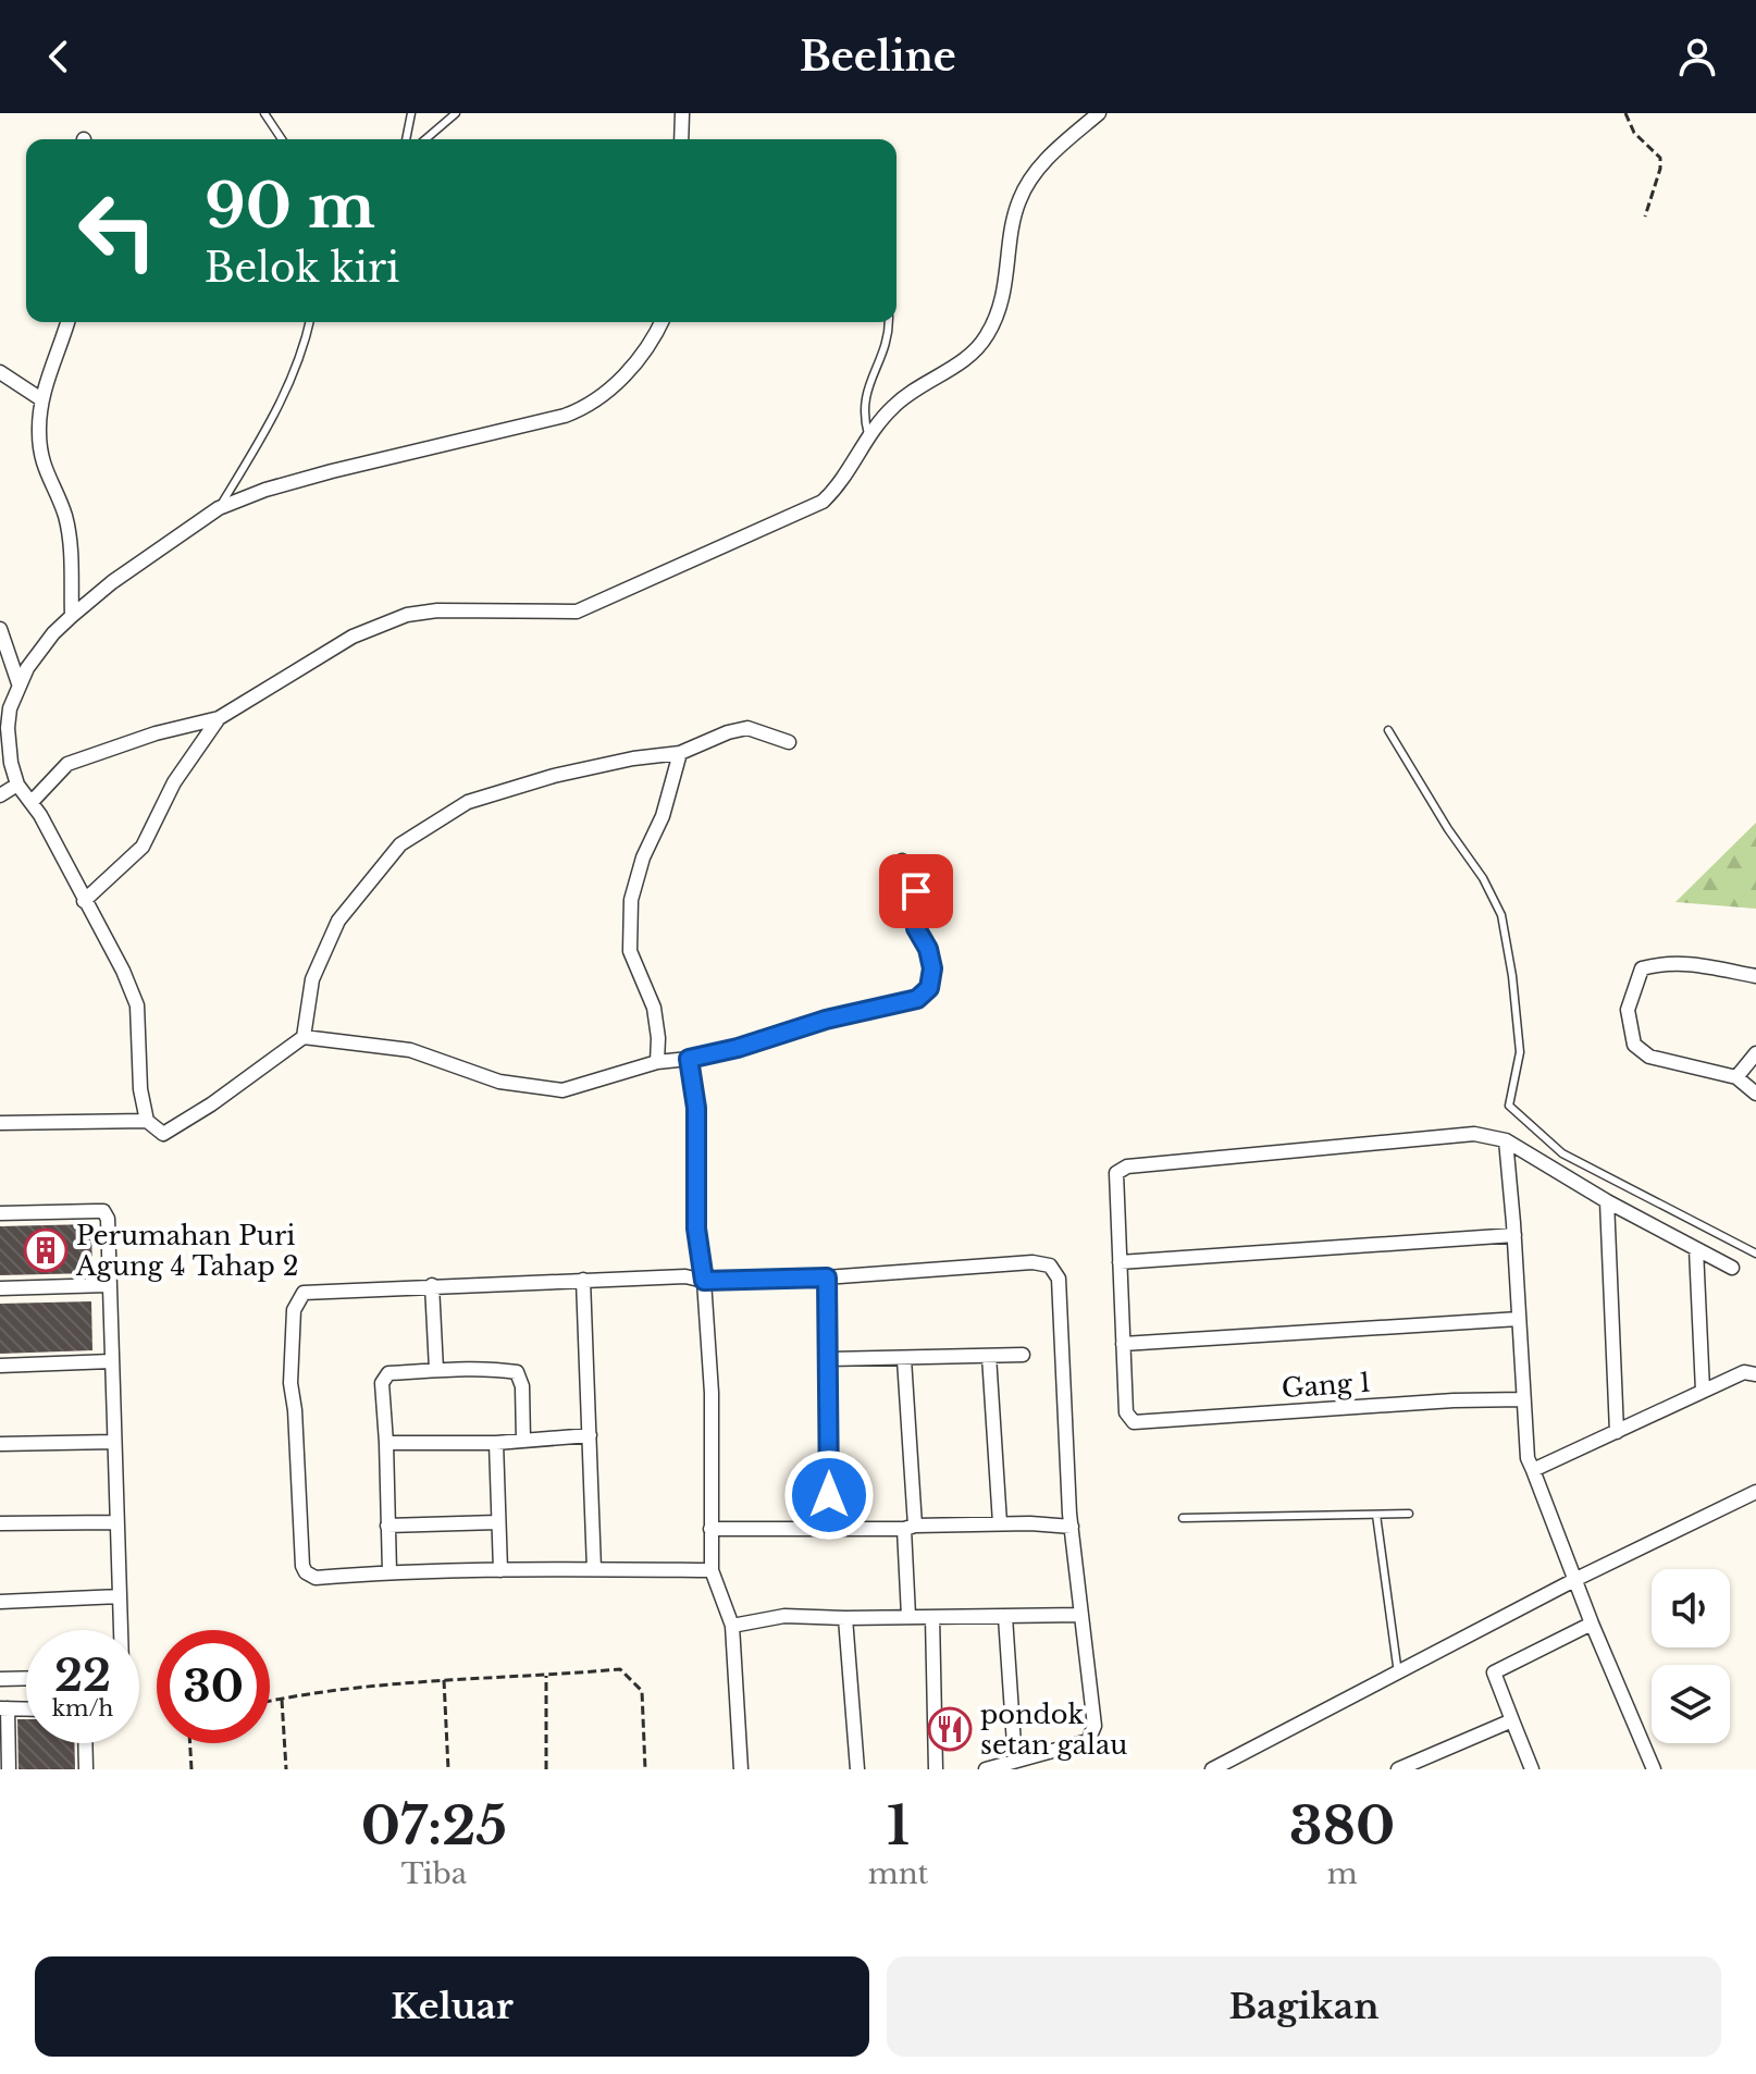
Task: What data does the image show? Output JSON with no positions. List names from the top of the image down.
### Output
{
  "streets": {
    "street": ["Gang 1"]
  },
  "places": {
    "building": ["Perumahan Puri Agung 4 Tahap 2"],
    "restaurant": ["pondok setan galau"]
  },
  "page": {
    "header": "Beeline",
    "turn": ["90 m", "Belok kiri"],
    "speed": "22 km/h",
    "limit": "30",
    "eta": [
      "07:25",
      "Tiba",
      "1",
      "mnt",
      "380",
      "m"
    ],
    "buttons": ["Keluar", "Bagikan"]
  }
}
